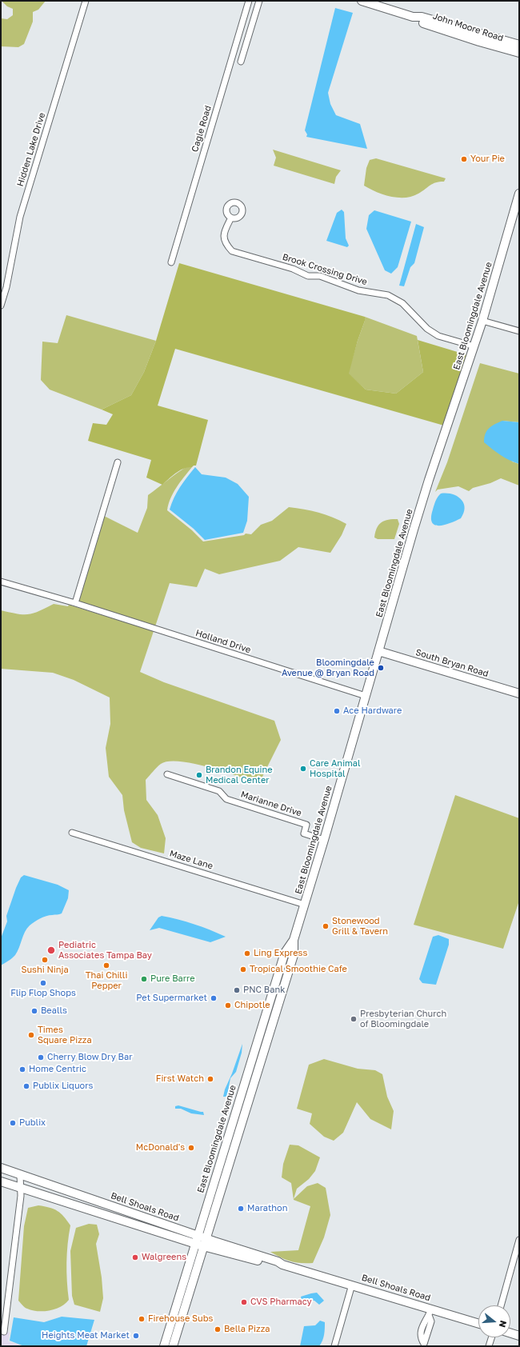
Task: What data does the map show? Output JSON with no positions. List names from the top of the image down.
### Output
{
  "streets": {
    "main road": [
      "John Moore Road",
      "East Bloomingdale Avenue",
      "South Bryan Road",
      "Bell Shoals Road"
    ],
    "street": [
      "Cagle Road",
      "Hidden Lake Drive",
      "Brook Crossing Drive",
      "Holland Drive",
      "Marianne Drive",
      "Maze Lane"
    ]
  },
  "crossings": [
    ["Brook Crossing Drive", "East Bloomingdale Avenue"],
    ["East Bloomingdale Avenue", "Holland Drive"],
    ["East Bloomingdale Avenue", "South Bryan Road"],
    ["East Bloomingdale Avenue", "Marianne Drive"],
    ["East Bloomingdale Avenue", "Maze Lane"],
    ["East Bloomingdale Avenue", "Bell Shoals Road"]
  ],
  "places": [
    "Your Pie",
    "Bloomingdale Avenue @ Bryan Road",
    "Ace Hardware",
    "Care Animal Hospital",
    "Brandon Equine Medical Center",
    "Stonewood Grill & Tavern",
    "Pediatric Associates Tampa Bay",
    "Ling Express",
    "Sushi Ninja",
    "Thai Chilli Pepper",
    "Tropical Smoothie Cafe",
    "Pure Barre",
    "Flip Flop Shops",
    "PNC Bank",
    "Pet Supermarket",
    "Chipotle",
    "Bealls",
    "Presbyterian Church of Bloomingdale",
    "Times Square Pizza",
    "Cherry Blow Dry Bar",
    "Home Centric",
    "First Watch",
    "Publix Liquors",
    "Publix",
    "McDonald's",
    "Marathon",
    "Walgreens",
    "CVS Pharmacy",
    "Firehouse Subs",
    "Bella Pizza",
    "Heights Meat Market"
  ],
  "north": "right"
}
